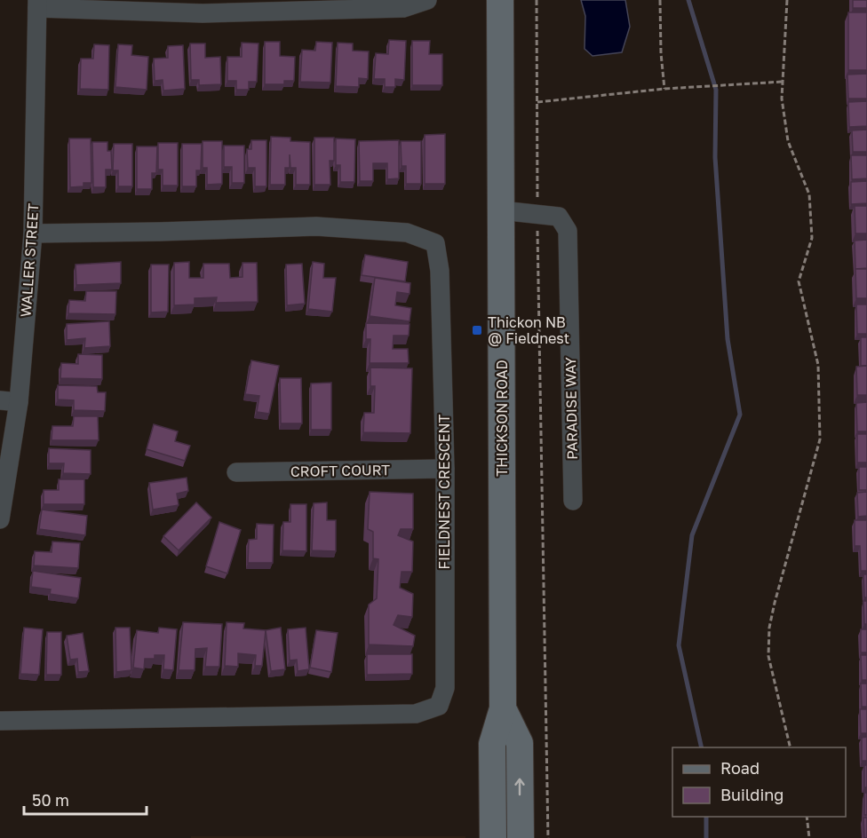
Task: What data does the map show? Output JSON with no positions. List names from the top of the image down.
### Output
{
  "streets": {
    "main road": ["THICKSON ROAD"],
    "street": [
      "WALLER STREET",
      "PARADISE WAY",
      "CROFT COURT",
      "FIELDNEST CRESCENT"
    ]
  },
  "crossings": [
    ["WALLER STREET", "FIELDNEST CRESCENT"],
    ["PARADISE WAY", "THICKSON ROAD"],
    ["CROFT COURT", "FIELDNEST CRESCENT"]
  ],
  "places": {
    "transit": ["Thickon NB @ Fieldnest"]
  },
  "legend": ["Road", "Building"],
  "scale_bar": "50 m"
}
